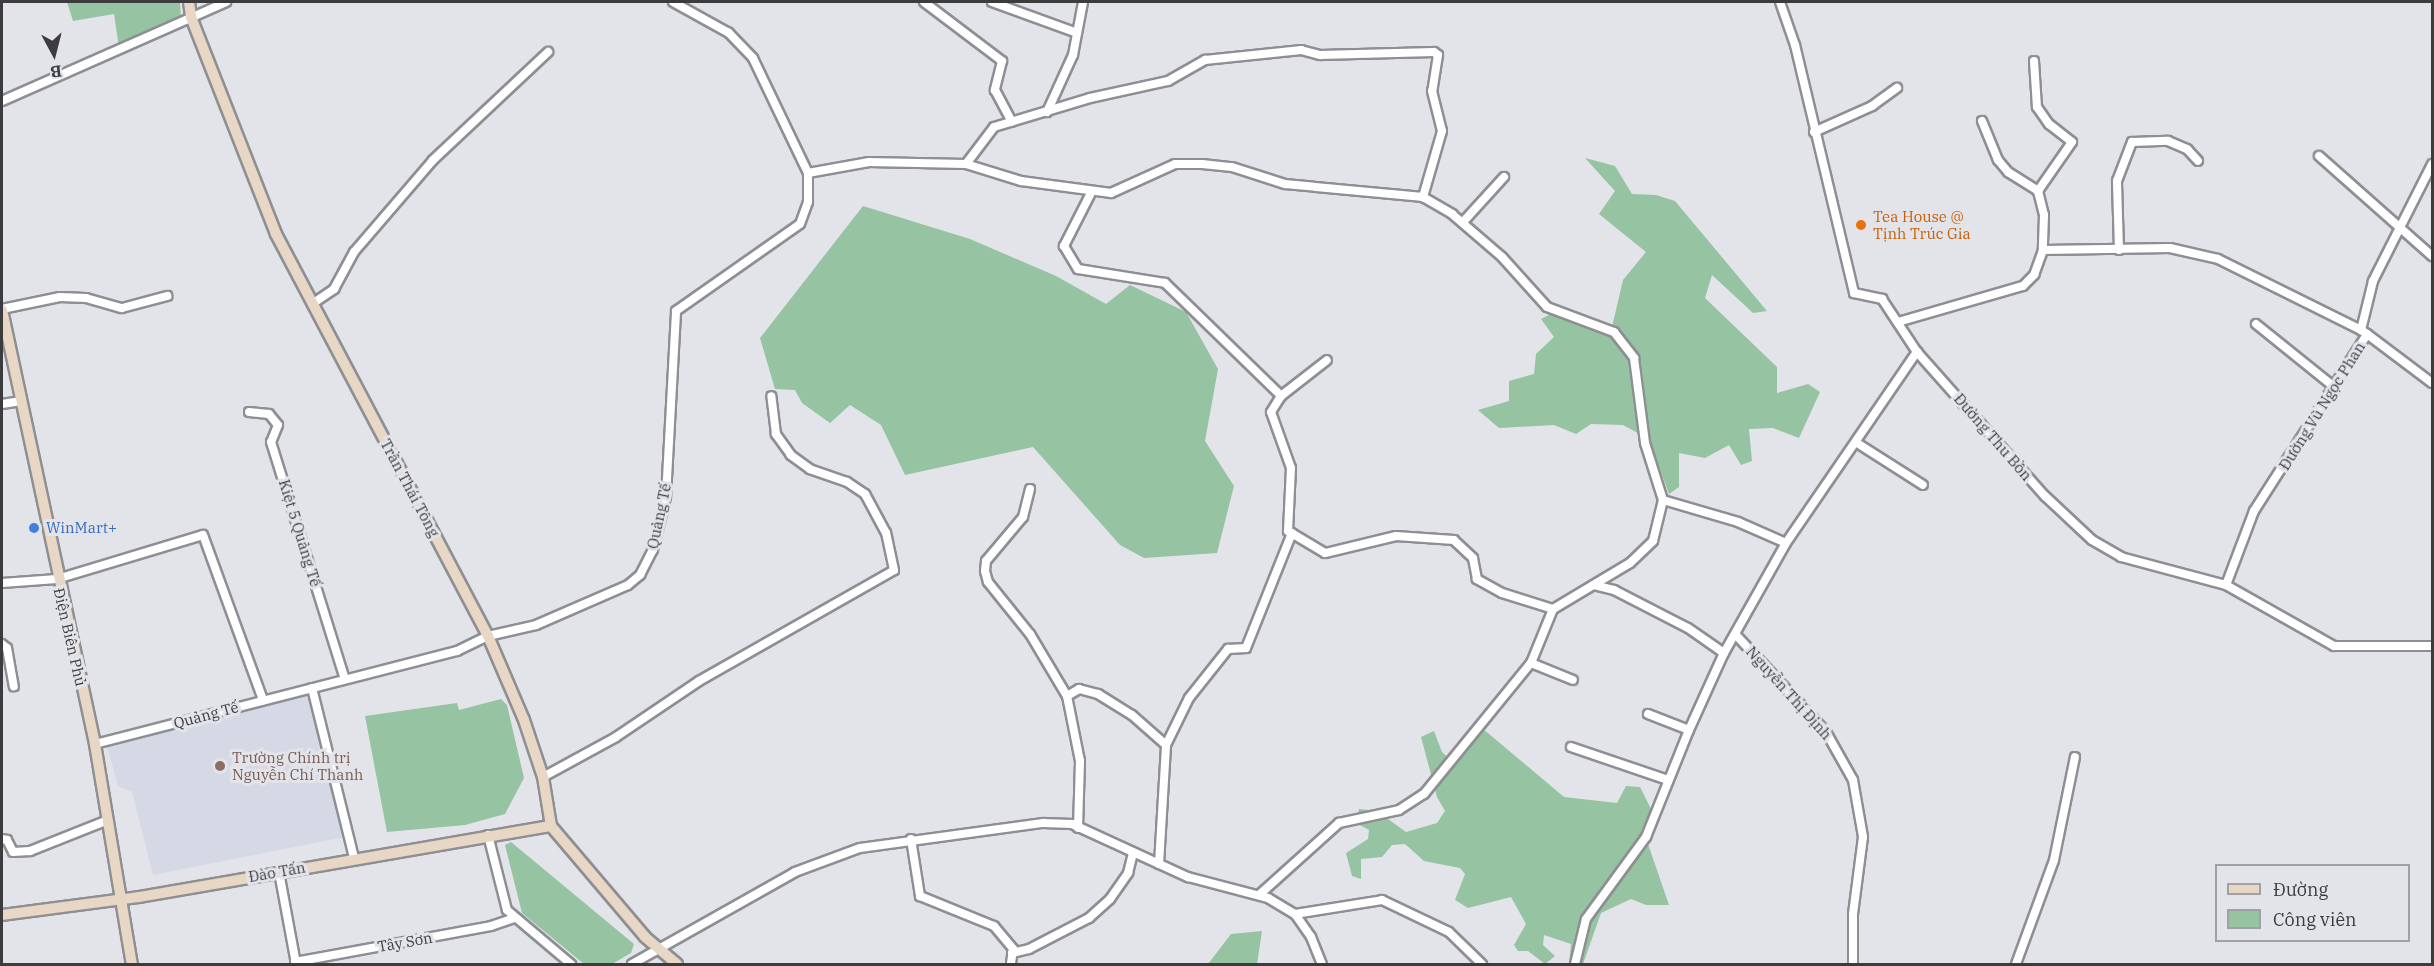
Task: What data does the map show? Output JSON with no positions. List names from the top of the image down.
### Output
{
  "streets": {
    "street": [
      "Đường Vũ Ngọc Phan",
      "Đường Thu Bồn",
      "Trần Thái Tông",
      "Quảng Tế",
      "Kiệt 5 Quảng Tế",
      "Điện Biên Phủ",
      "Nguyễn Thị Định",
      "Đào Tấn",
      "Tây Sơn"
    ]
  },
  "crossings": [
    ["Đường Vũ Ngọc Phan", "Đường Thu Bồn"],
    ["Trần Thái Tông", "Quảng Tế"],
    ["Trần Thái Tông", "Đào Tấn"],
    ["Quảng Tế", "Kiệt 5 Quảng Tế"],
    ["Quảng Tế", "Điện Biên Phủ"],
    ["Điện Biên Phủ", "Đào Tấn"]
  ],
  "places": ["Tea House @ Tịnh Trúc Gia", "WinMart+", "Trường Chính trị Nguyễn Chí Thanh"],
  "legend": ["Đường", "Công viên"],
  "north": "bottom"
}
